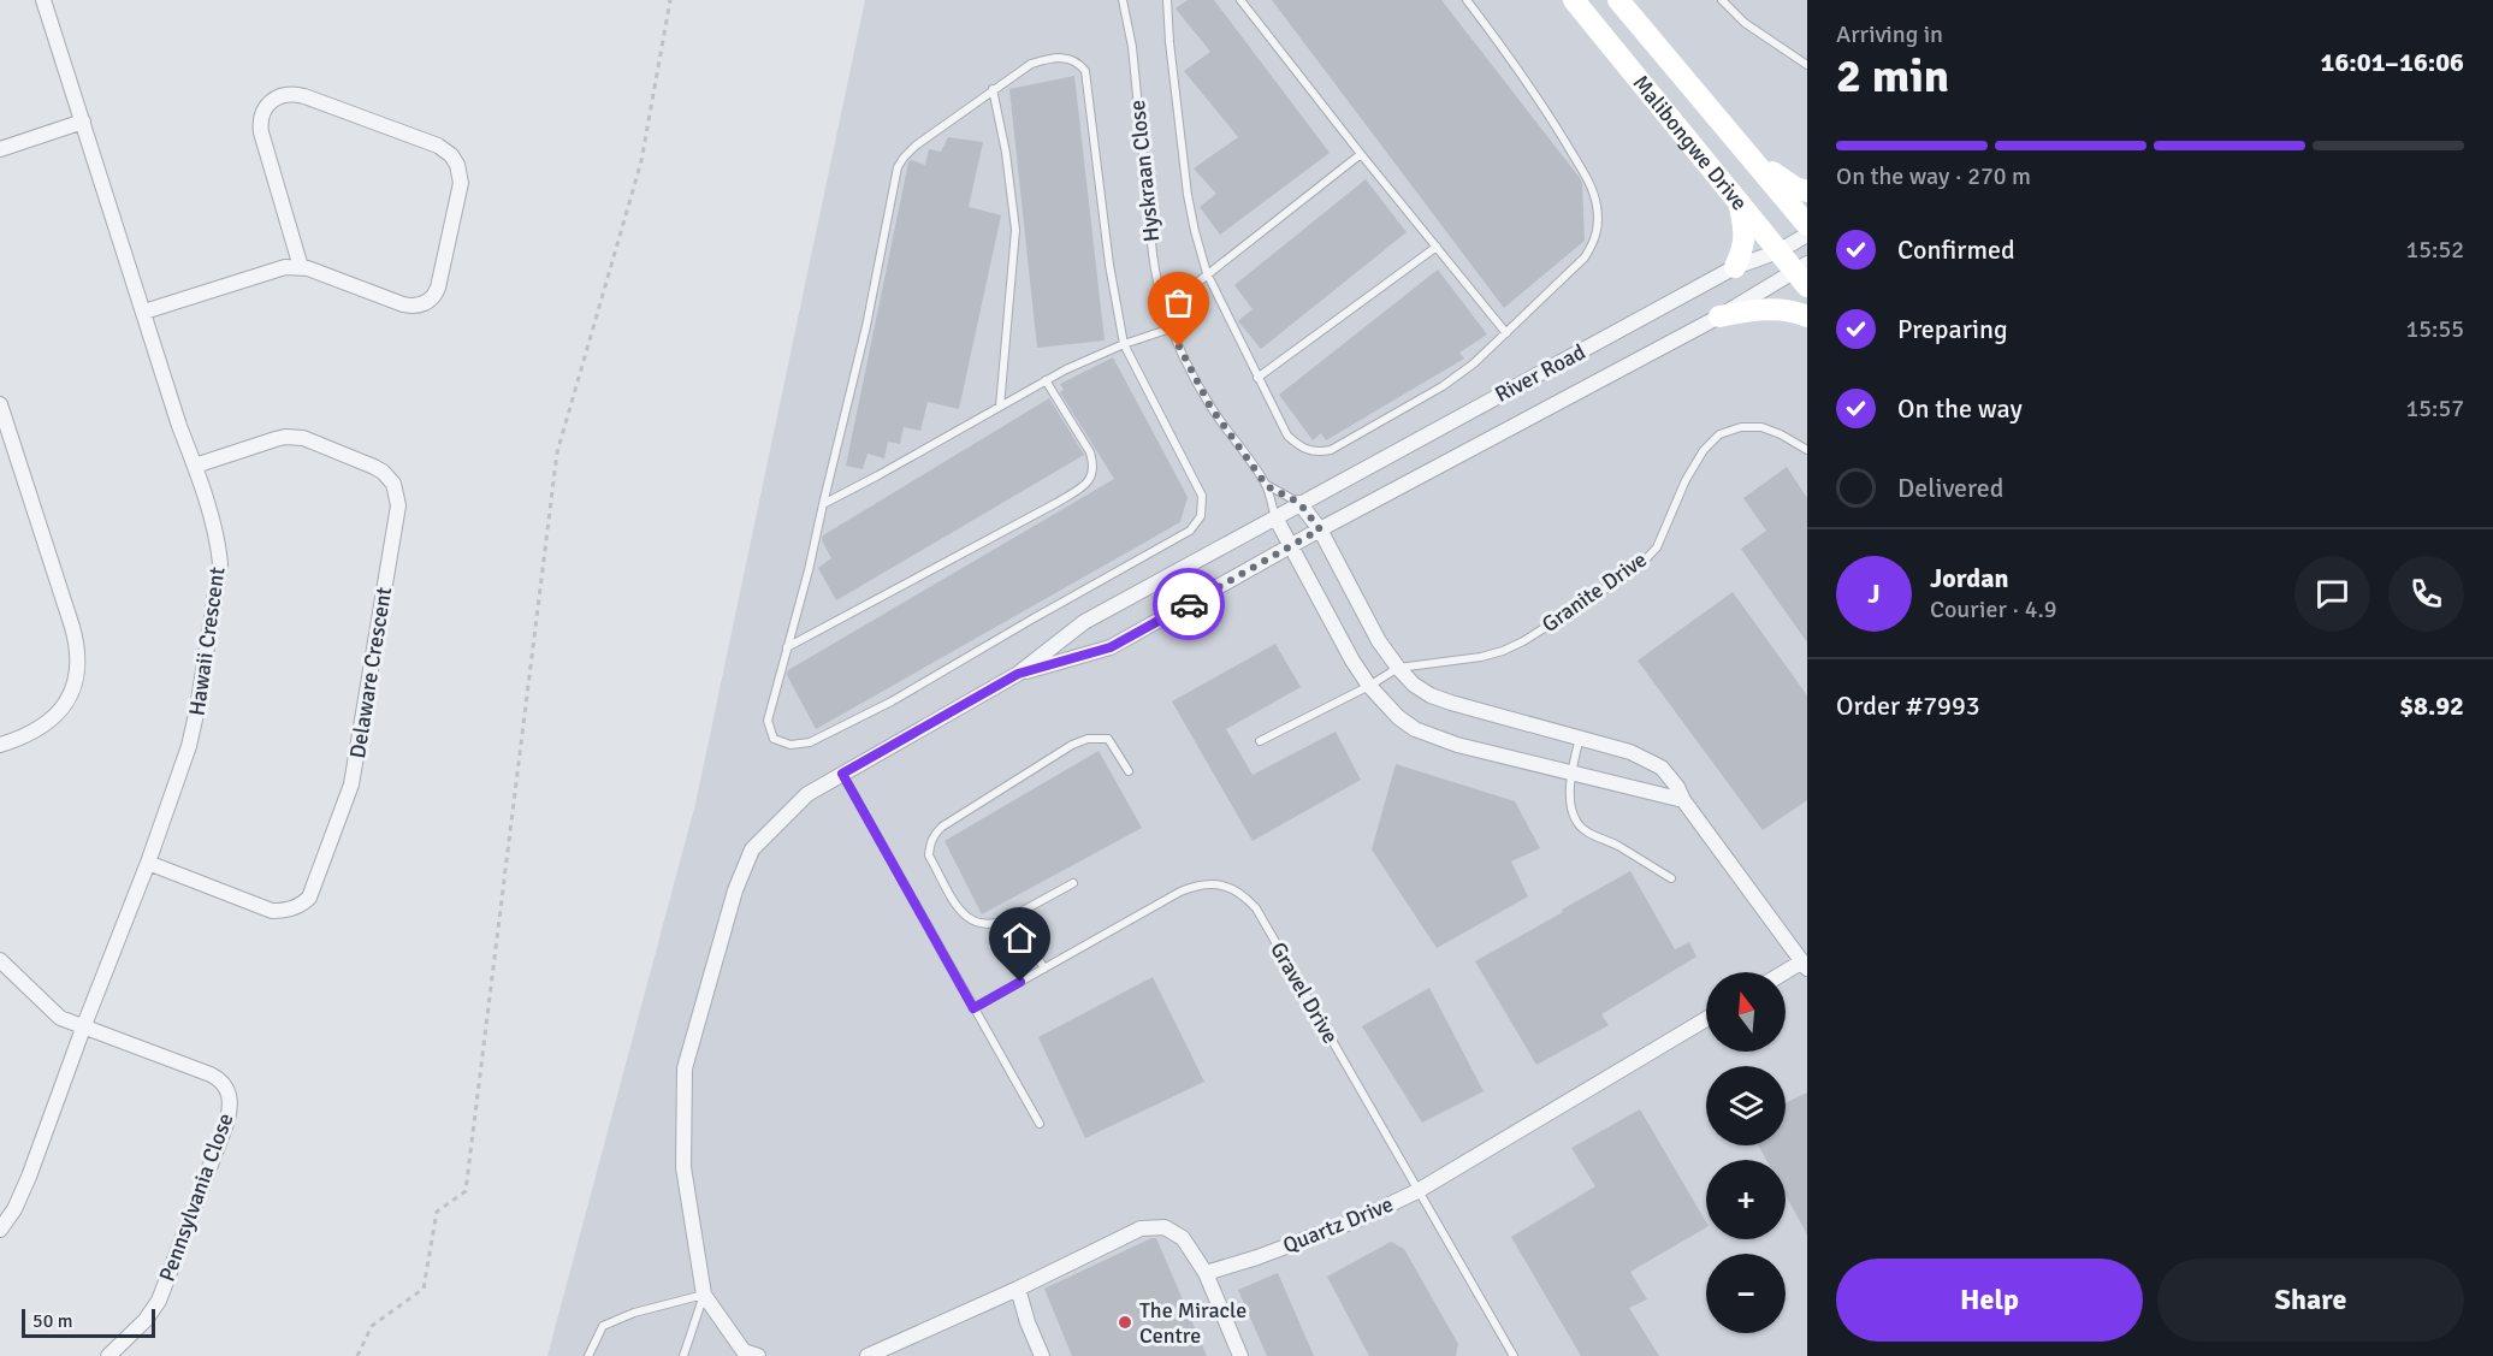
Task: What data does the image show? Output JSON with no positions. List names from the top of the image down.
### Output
{
  "streets": {
    "main road": ["Malibongwe Drive"],
    "street": [
      "River Road",
      "Hawaii Crescent",
      "Delaware Crescent",
      "Pennsylvania Close",
      "Quartz Drive"
    ],
    "lane": ["Hyskraan Close", "Granite Drive", "Gravel Drive"]
  },
  "crossings": [
    ["Malibongwe Drive", "River Road"],
    ["Hawaii Crescent", "Delaware Crescent"],
    ["Hawaii Crescent", "Pennsylvania Close"],
    ["Gravel Drive", "Quartz Drive"]
  ],
  "places": ["The Miracle Centre"],
  "scale_bar": "50 m",
  "north": "top",
  "page": {
    "heading": ["2 min", "Arriving in", "16:01–16:06"],
    "panel": [
      "Jordan",
      "Courier · 4.9",
      "Order #7993",
      "$8.92"
    ],
    "bar": "On the way · 270 m",
    "list": [
      ["Confirmed", "15:52"],
      ["Preparing", "15:55"],
      ["On the way", "15:57"],
      "Delivered"
    ],
    "round": "J",
    "map_buttons": ["+", "−"],
    "buttons": ["Help", "Share"],
    "scale": "50 m"
  }
}
